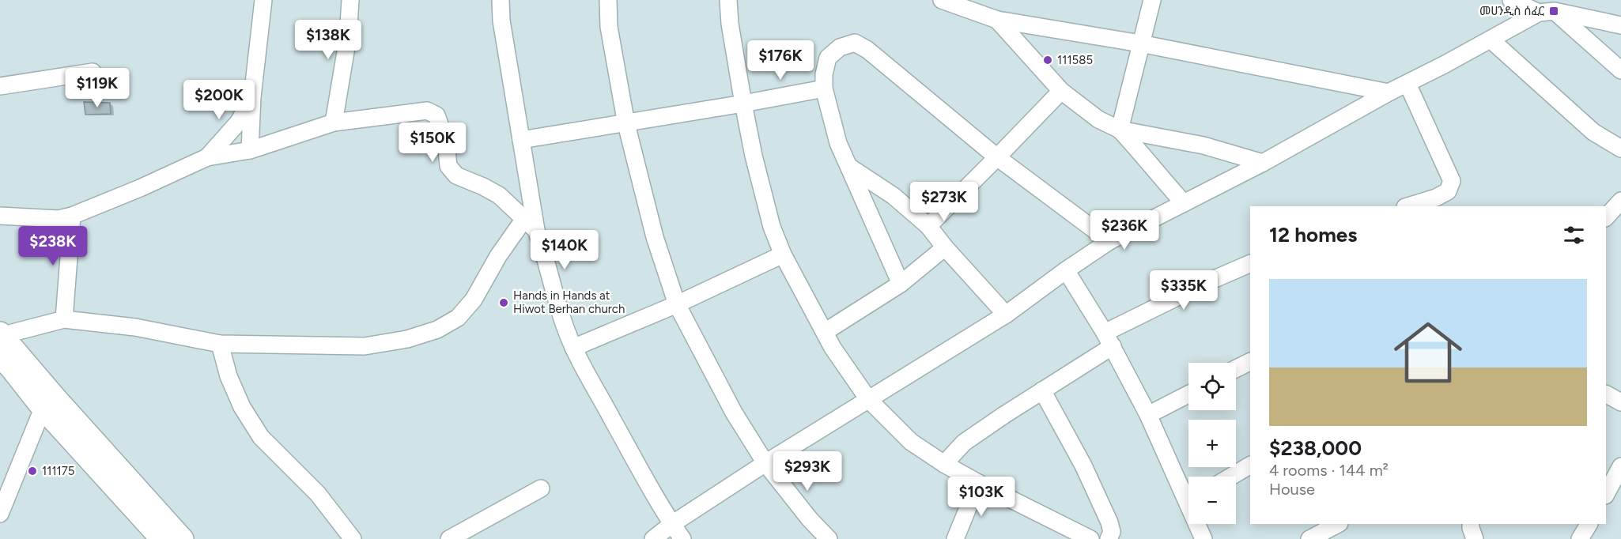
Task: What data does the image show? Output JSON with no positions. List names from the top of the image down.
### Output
{
  "places": {
    "transit": ["መሀንዲስ ሰፈር"],
    "other": ["111585", "Hands in Hands at Hiwot Berhan church", "111175"]
  },
  "page": {
    "price": [
      "$138K",
      "$176K",
      "$119K",
      "$200K",
      "$150K",
      "$273K",
      "$236K",
      "$238K",
      "$140K",
      "$335K",
      "$293K",
      "$103K"
    ],
    "heading": "12 homes",
    "list": [
      {
        "name": "$238,000",
        "note": "4 rooms · 144 m² · House"
      }
    ],
    "map_buttons": ["+", "−"]
  }
}
